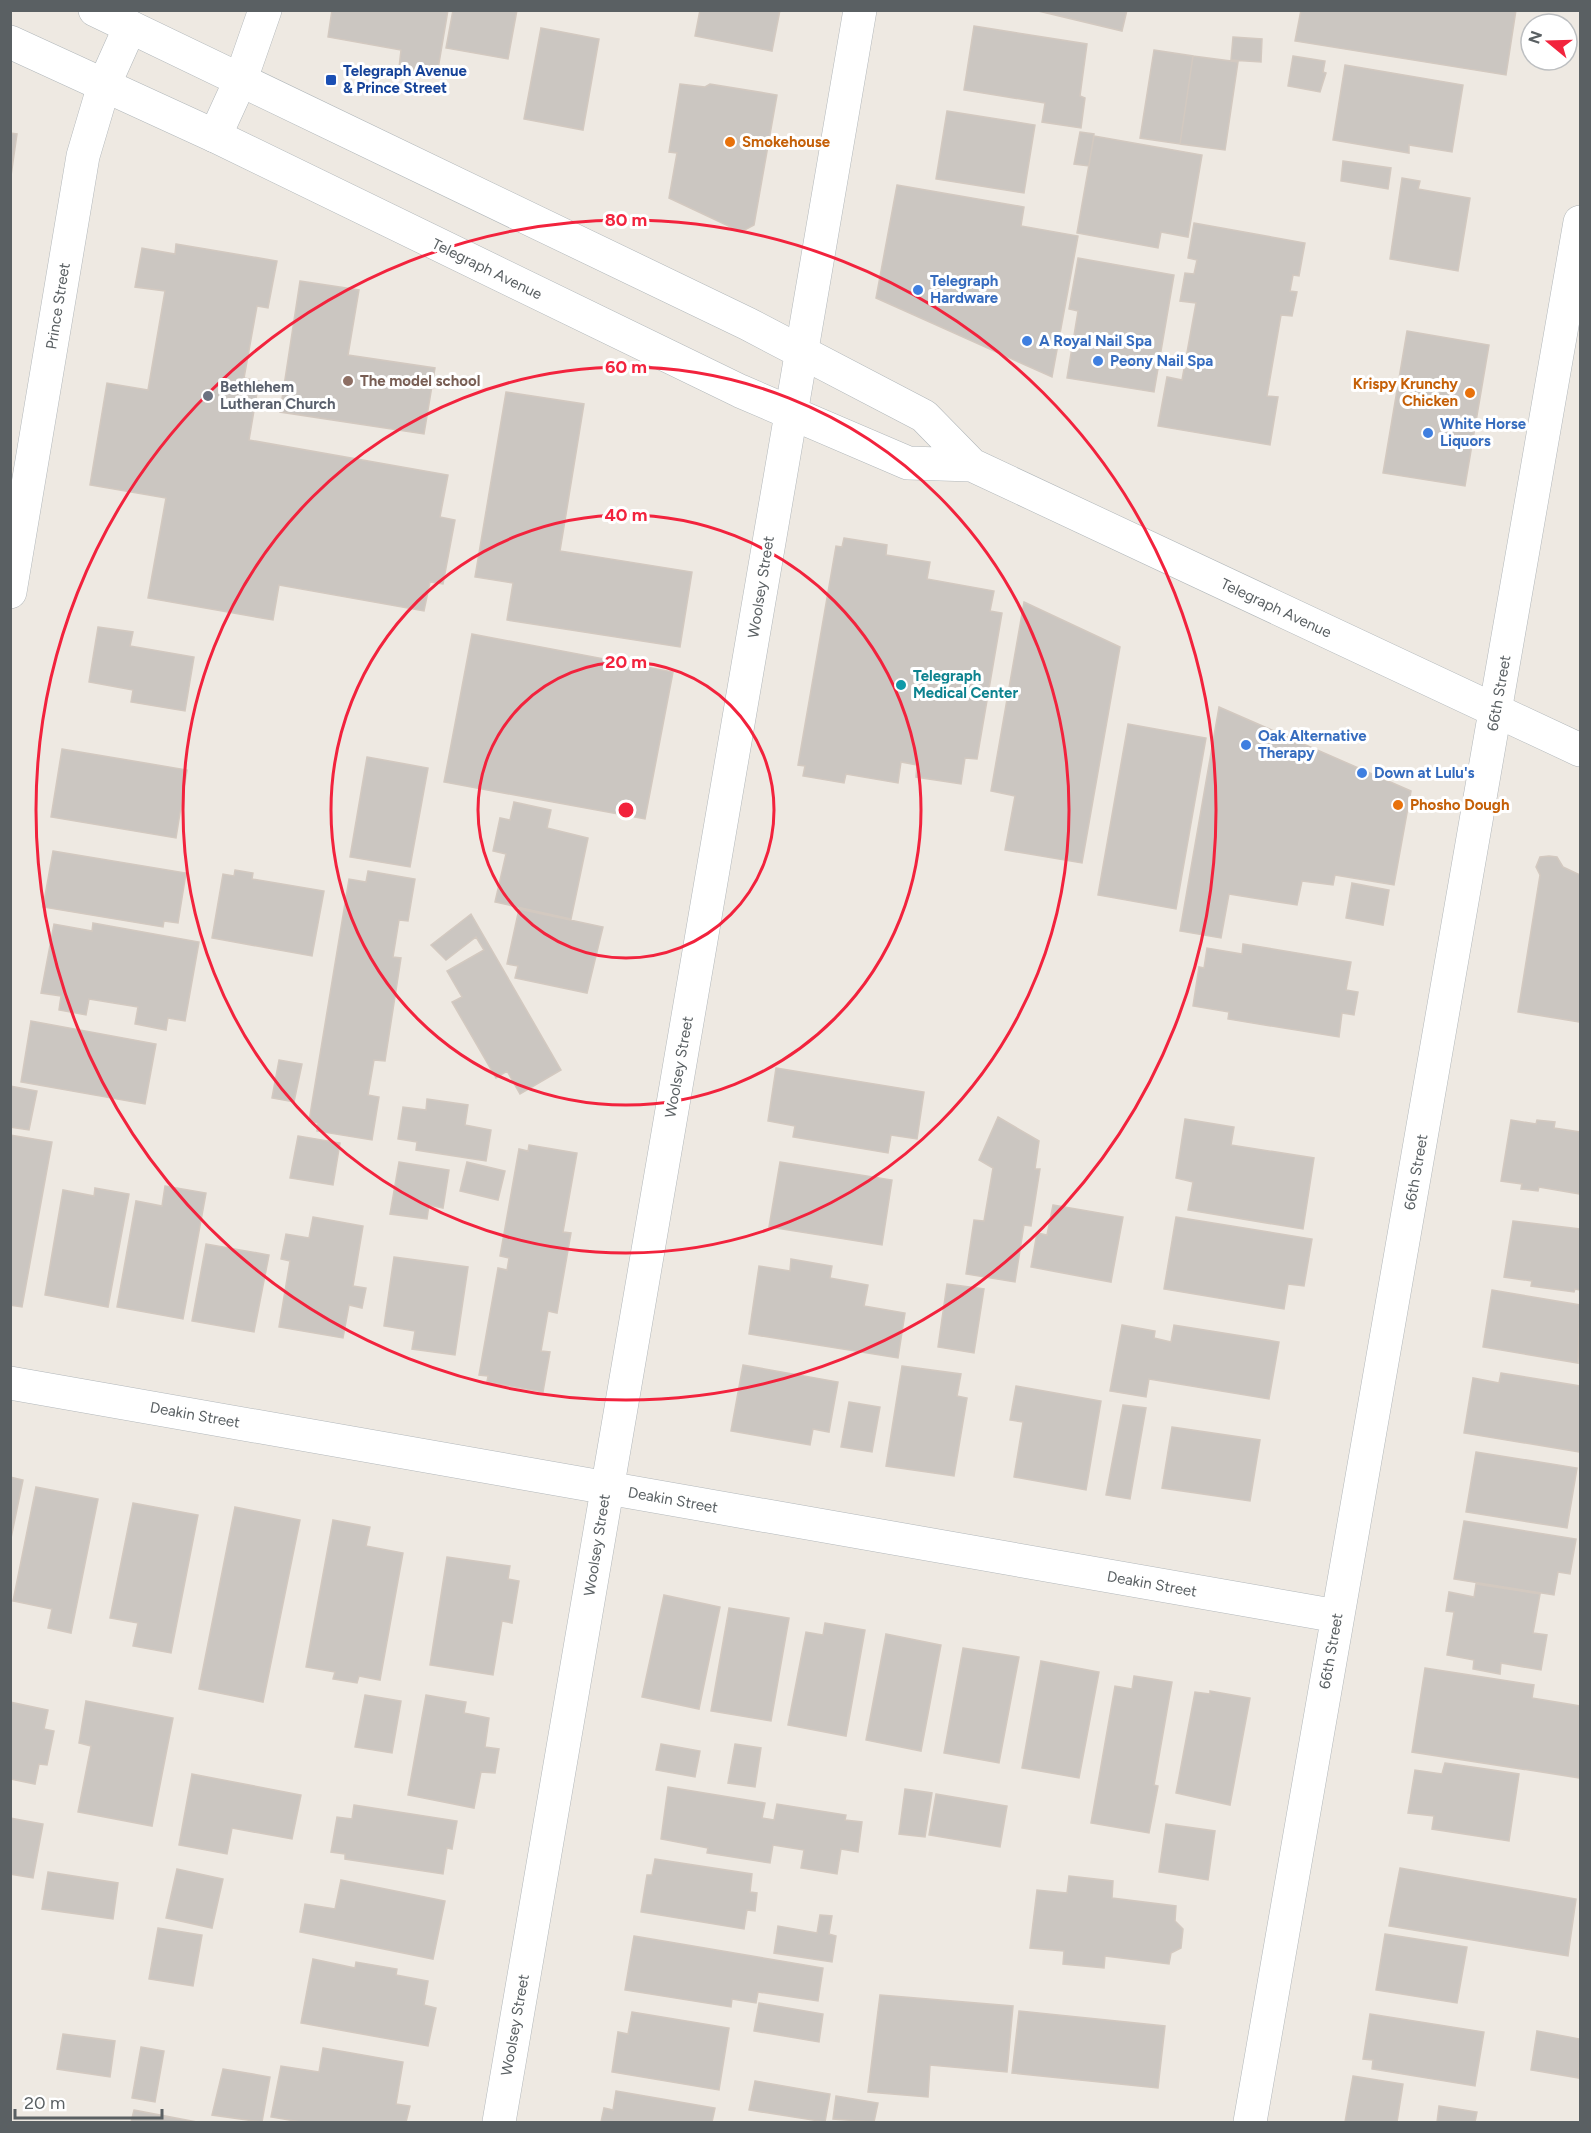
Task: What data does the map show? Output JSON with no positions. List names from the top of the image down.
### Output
{
  "streets": {
    "street": [
      "Telegraph Avenue",
      "Prince Street",
      "Woolsey Street",
      "66th Street",
      "Deakin Street"
    ]
  },
  "crossings": [
    ["Telegraph Avenue", "Prince Street"],
    ["Telegraph Avenue", "Woolsey Street"],
    ["Telegraph Avenue", "66th Street"],
    ["Woolsey Street", "Deakin Street"],
    ["66th Street", "Deakin Street"]
  ],
  "places": {
    "transit": ["Telegraph Avenue & Prince Street"],
    "other": [
      "Smokehouse",
      "Telegraph Hardware",
      "A Royal Nail Spa",
      "Peony Nail Spa",
      "The model school",
      "Krispy Krunchy Chicken",
      "Bethlehem Lutheran Church",
      "White Horse Liquors",
      "Telegraph Medical Center",
      "Oak Alternative Therapy",
      "Down at Lulu's",
      "Phosho Dough"
    ]
  },
  "scale_bar": "20 m",
  "north": "left",
  "rings": [
    "80 m",
    "60 m",
    "40 m",
    "20 m"
  ]
}
